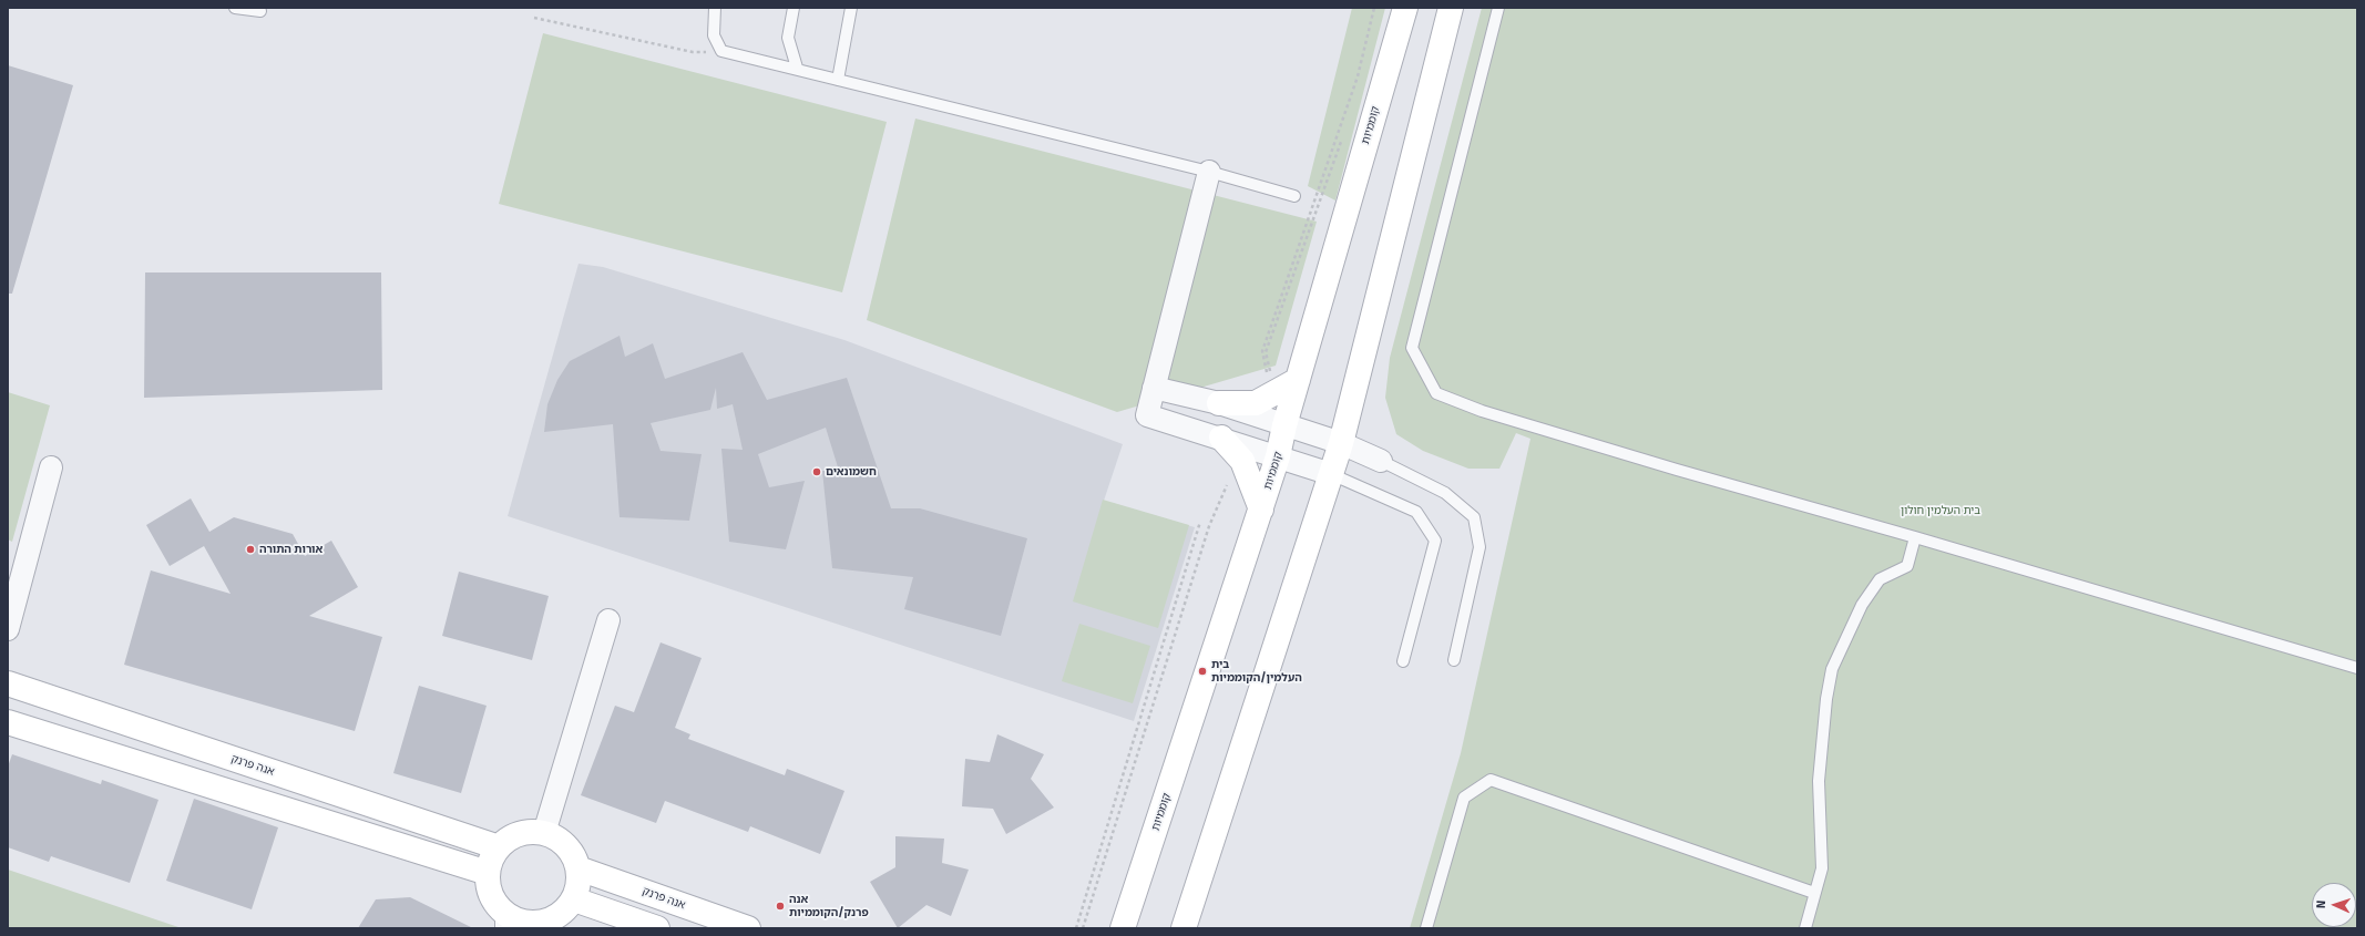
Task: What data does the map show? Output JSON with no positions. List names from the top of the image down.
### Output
{
  "streets": {
    "main road": ["קוממיות", "אנה פרנק"]
  },
  "parks": ["בית העלמין חולון"],
  "places": [
    "חשמונאים",
    "אורות התורה",
    "בית העלמין/הקוממיות",
    "אנה פרנק/הקוממיות"
  ],
  "north": "left"
}
